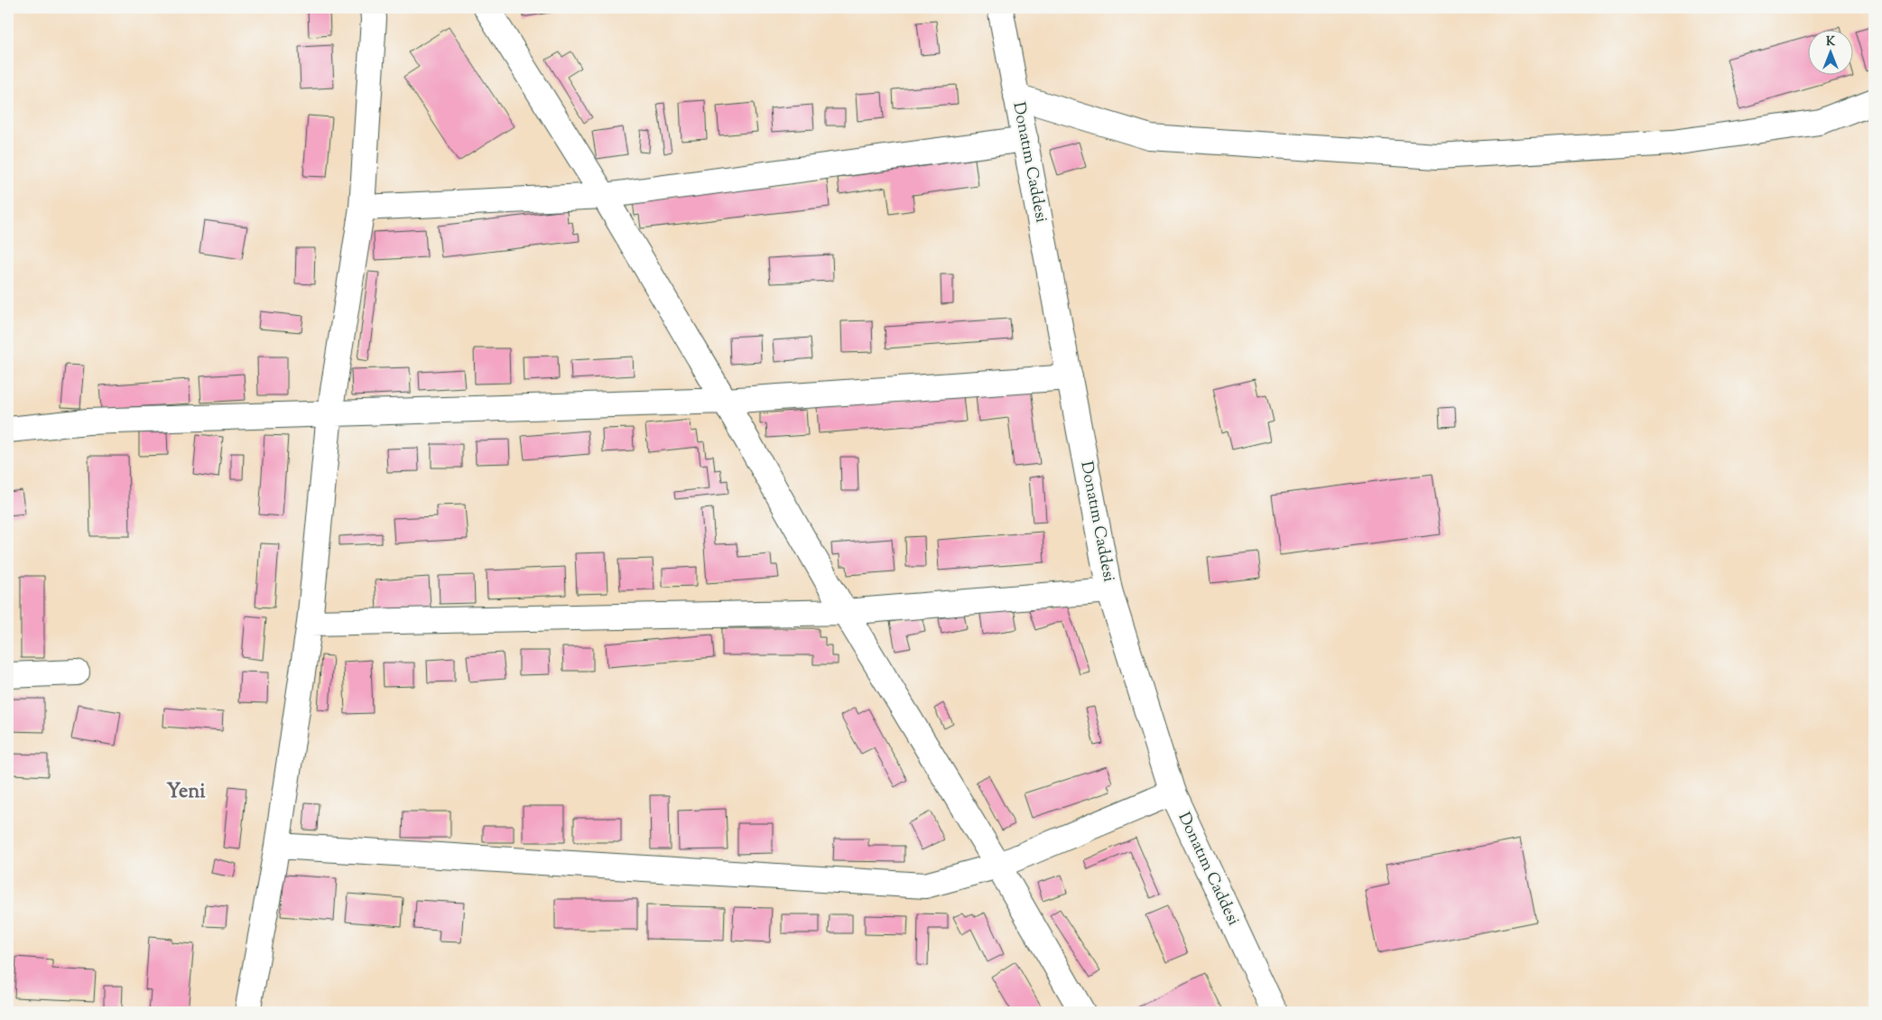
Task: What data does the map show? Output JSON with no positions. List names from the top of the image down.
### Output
{
  "streets": {
    "street": ["Donatım Caddesi"]
  },
  "districts": ["Yeni"],
  "north": "top"
}
